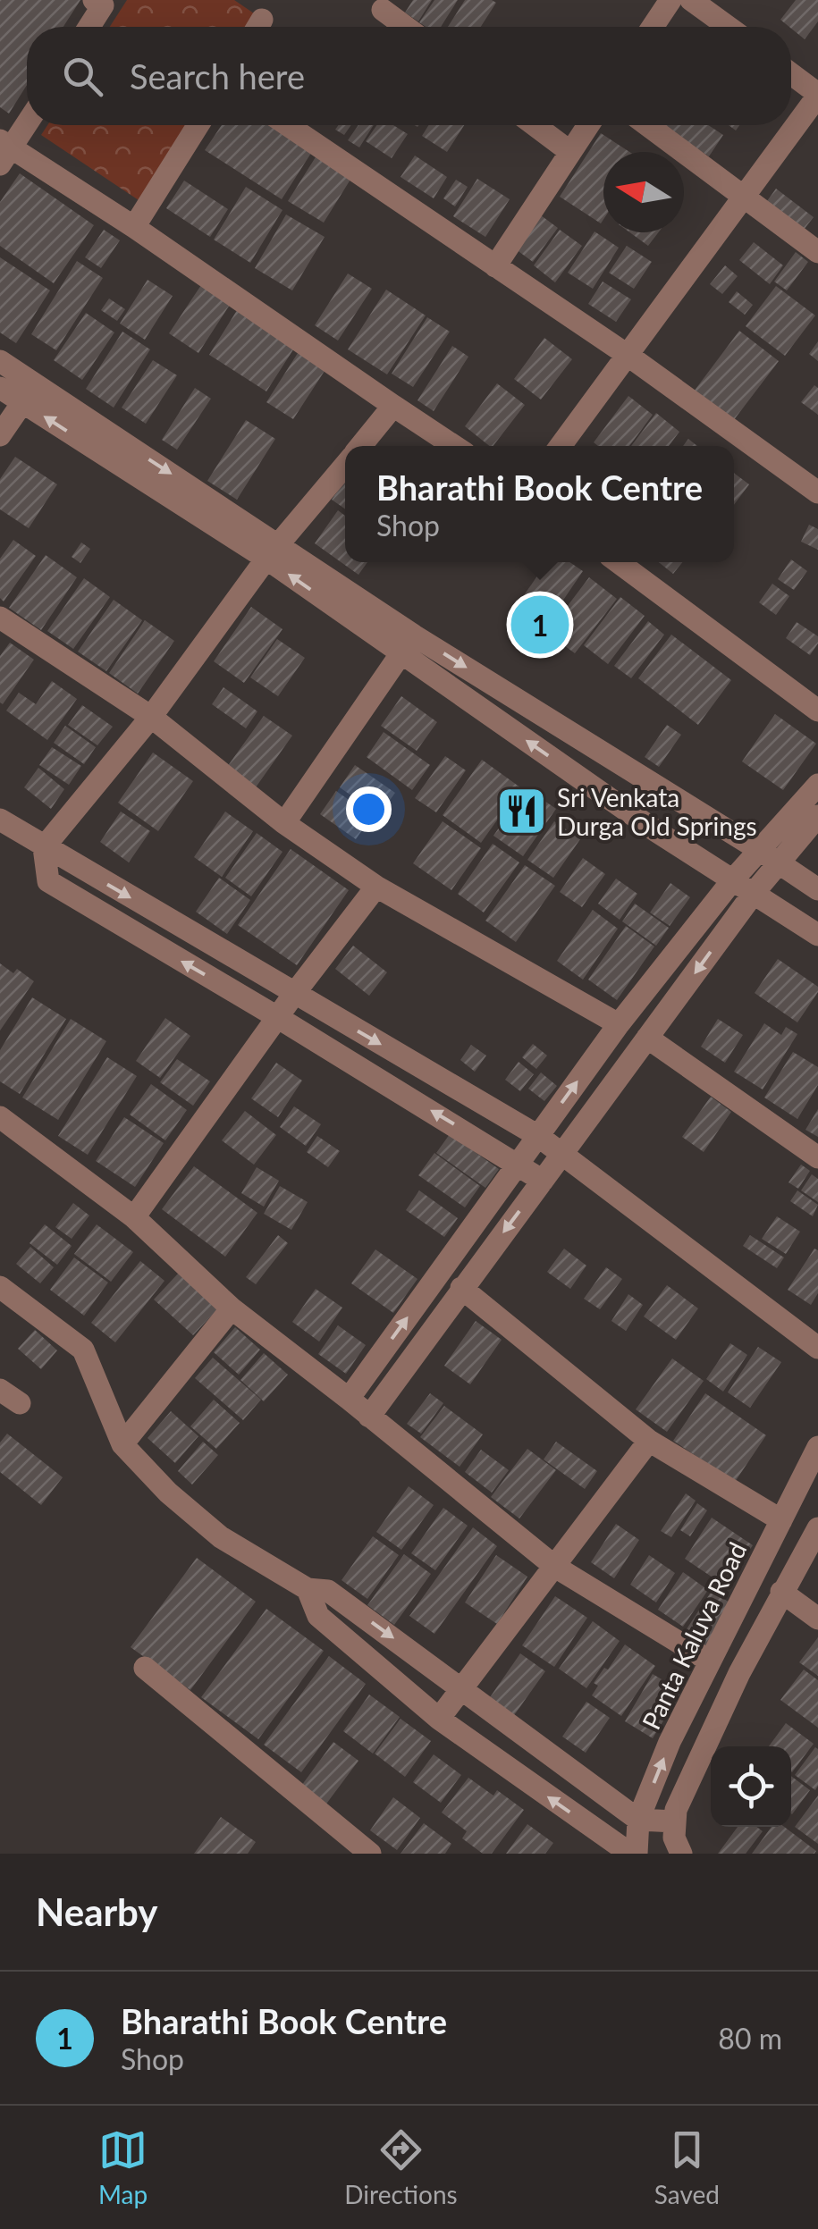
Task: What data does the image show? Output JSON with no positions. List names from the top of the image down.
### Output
{
  "streets": {
    "street": ["Panta Kaluva Road"]
  },
  "places": {
    "restaurant": ["Sri Venkata Durga Old Springs"]
  },
  "north": "left",
  "page": {
    "search": "Search here",
    "popup": ["Bharathi Book Centre", "Shop"],
    "pins": "1",
    "heading": "Nearby",
    "list": [
      {
        "mark": "1",
        "name": "Bharathi Book Centre",
        "note": "Shop",
        "value": "80 m"
      }
    ],
    "nav": ["Map", "Directions", "Saved"]
  }
}
